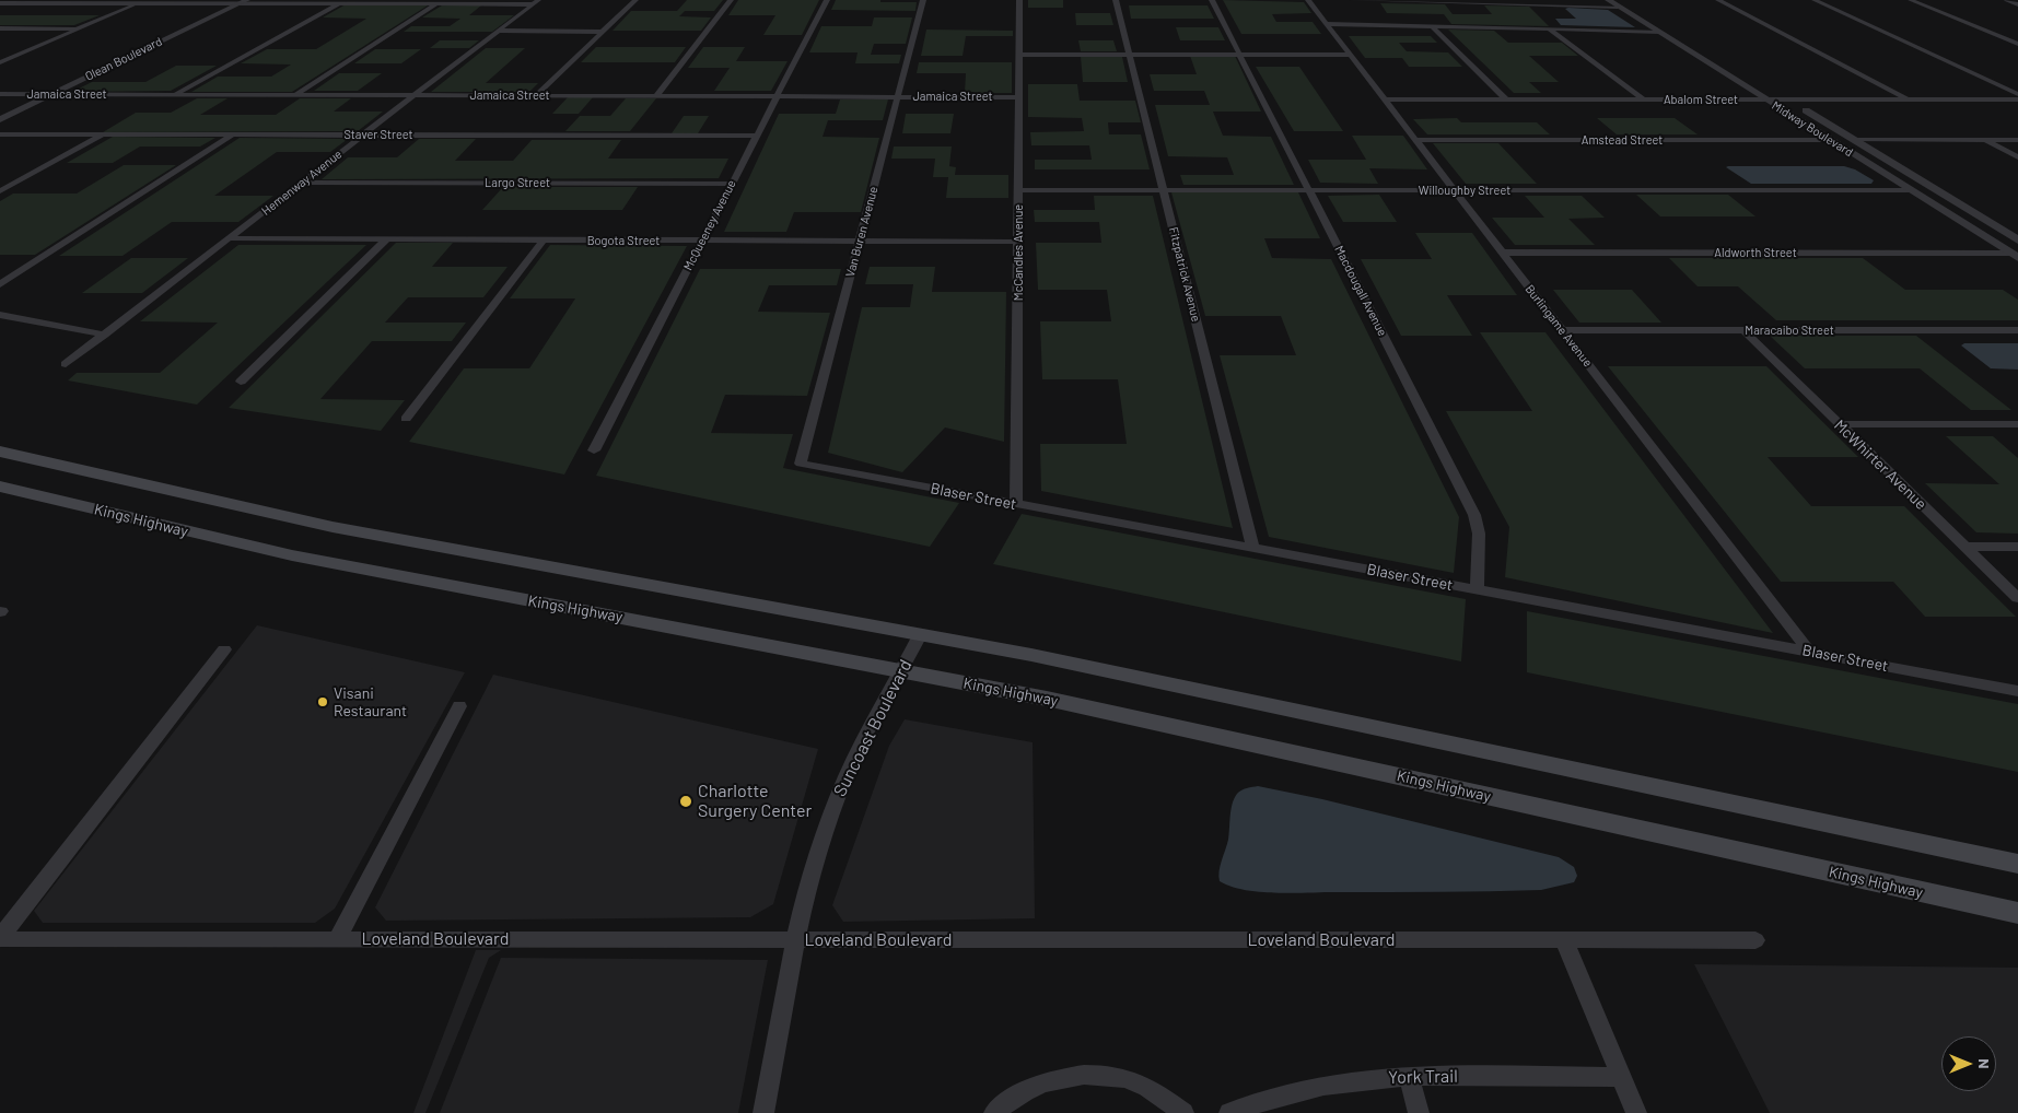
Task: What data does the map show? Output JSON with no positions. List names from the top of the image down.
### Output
{
  "streets": {
    "main road": ["Kings Highway"],
    "street": [
      "Olean Boulevard",
      "Jamaica Street",
      "Abalom Street",
      "Midway Boulevard",
      "Staver Street",
      "Amstead Street",
      "Hemenway Avenue",
      "Largo Street",
      "Willoughby Street",
      "McQueeney Avenue",
      "Van Buren Avenue",
      "Bogota Street",
      "McCandles Avenue",
      "Aldworth Street",
      "Fitzpatrick Avenue",
      "Macdougall Avenue",
      "Burlingame Avenue",
      "Maracaibo Street",
      "McWhirter Avenue",
      "Blaser Street",
      "Suncoast Boulevard",
      "Loveland Boulevard",
      "York Trail"
    ]
  },
  "crossings": [
    ["Olean Boulevard", "Jamaica Street"],
    ["Jamaica Street", "Hemenway Avenue"],
    ["Jamaica Street", "McQueeney Avenue"],
    ["Jamaica Street", "Van Buren Avenue"],
    ["Jamaica Street", "McCandles Avenue"],
    ["Abalom Street", "Midway Boulevard"],
    ["Abalom Street", "Burlingame Avenue"],
    ["Midway Boulevard", "Amstead Street"],
    ["Midway Boulevard", "Willoughby Street"],
    ["Midway Boulevard", "Aldworth Street"],
    ["Staver Street", "Hemenway Avenue"],
    ["Staver Street", "McQueeney Avenue"],
    ["Amstead Street", "Burlingame Avenue"],
    ["Hemenway Avenue", "Largo Street"],
    ["Hemenway Avenue", "Bogota Street"],
    ["Largo Street", "McQueeney Avenue"],
    ["Willoughby Street", "McCandles Avenue"],
    ["Willoughby Street", "Fitzpatrick Avenue"],
    ["Willoughby Street", "Macdougall Avenue"],
    ["Willoughby Street", "Burlingame Avenue"],
    ["McQueeney Avenue", "Bogota Street"],
    ["Van Buren Avenue", "Bogota Street"],
    ["Van Buren Avenue", "Blaser Street"],
    ["Bogota Street", "McCandles Avenue"],
    ["McCandles Avenue", "Blaser Street"],
    ["Aldworth Street", "Burlingame Avenue"],
    ["Fitzpatrick Avenue", "Blaser Street"],
    ["Macdougall Avenue", "Blaser Street"],
    ["Burlingame Avenue", "Maracaibo Street"],
    ["Burlingame Avenue", "Blaser Street"],
    ["Maracaibo Street", "McWhirter Avenue"],
    ["Kings Highway", "Suncoast Boulevard"],
    ["Suncoast Boulevard", "Loveland Boulevard"]
  ],
  "places": ["Visani Restaurant", "Charlotte Surgery Center"],
  "north": "right"
}
